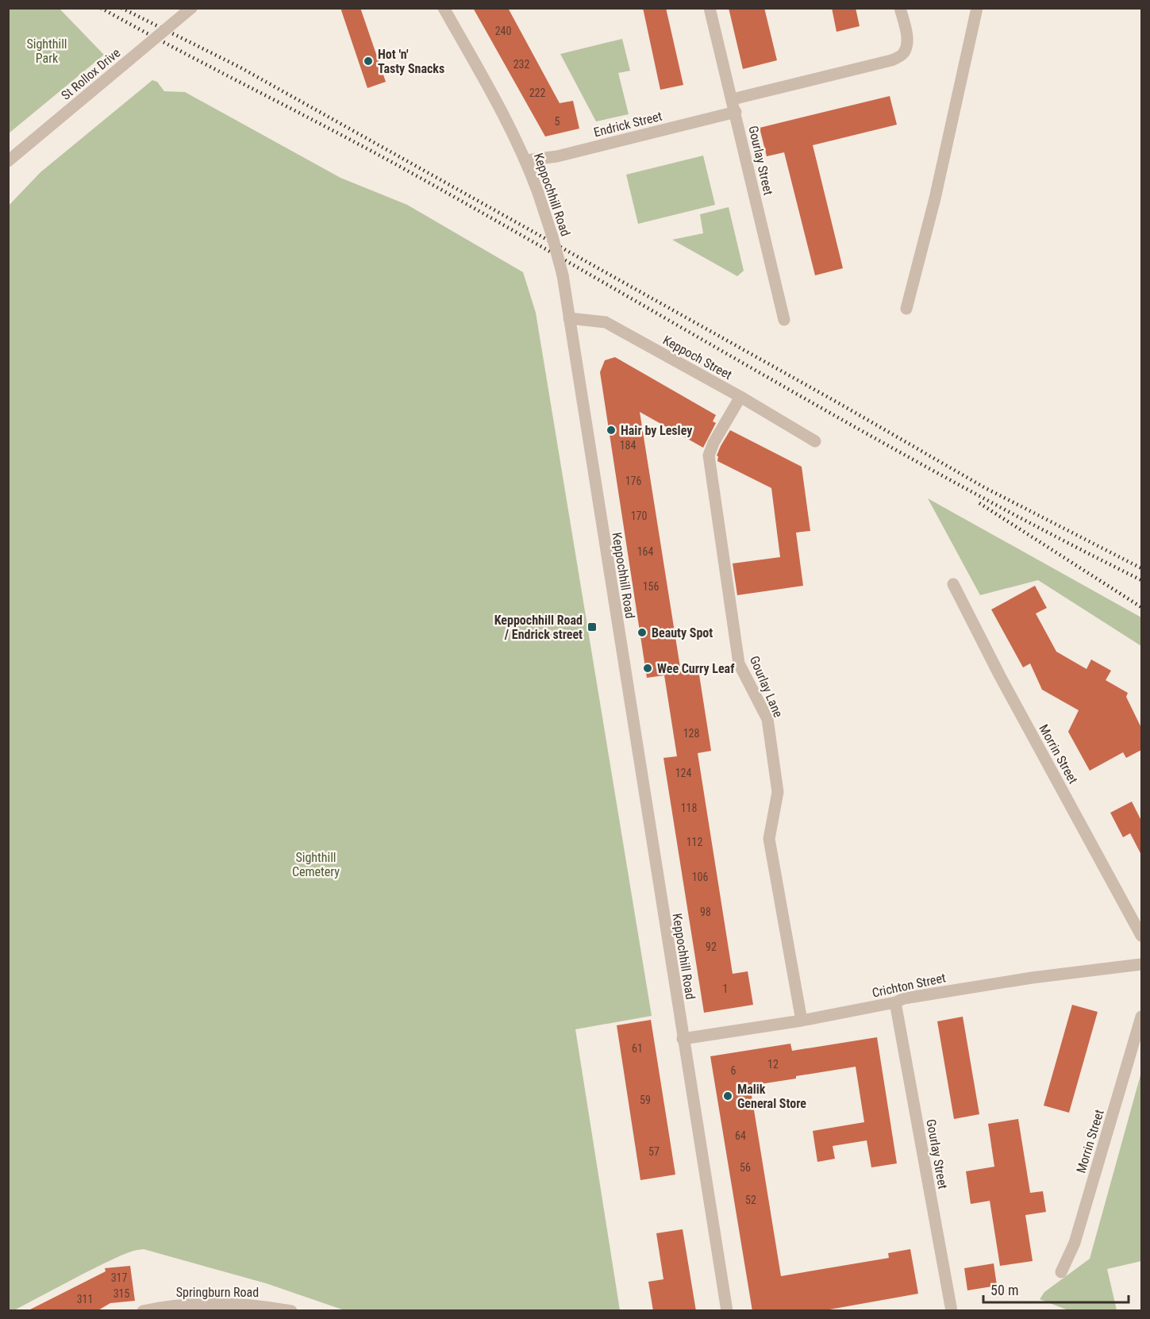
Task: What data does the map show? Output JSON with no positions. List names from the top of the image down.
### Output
{
  "streets": {
    "street": [
      "St Rollox Drive",
      "Endrick Street",
      "Gourlay Street",
      "Keppochhill Road",
      "Keppoch Street",
      "Gourlay Lane",
      "Morrin Street",
      "Crichton Street",
      "Springburn Road"
    ]
  },
  "crossings": [
    ["Endrick Street", "Gourlay Street"],
    ["Endrick Street", "Keppochhill Road"],
    ["Gourlay Street", "Crichton Street"],
    ["Keppochhill Road", "Keppoch Street"],
    ["Keppochhill Road", "Crichton Street"],
    ["Keppoch Street", "Gourlay Lane"],
    ["Gourlay Lane", "Crichton Street"]
  ],
  "parks": ["Sighthill Park", "Sighthill Cemetery"],
  "places": {
    "other": [
      "Hot 'n' Tasty Snacks",
      "Hair by Lesley",
      "Beauty Spot",
      "Wee Curry Leaf",
      "Malik General Store"
    ],
    "transit": ["Keppochhill Road / Endrick street"]
  },
  "house_numbers": [
    "240",
    "232",
    "222",
    "5",
    "184",
    "176",
    "170",
    "164",
    "156",
    "128",
    "124",
    "118",
    "112",
    "106",
    "98",
    "92",
    "1",
    "61",
    "12",
    "6",
    "59",
    "64",
    "57",
    "56",
    "52",
    "317",
    "315",
    "311"
  ],
  "scale_bar": "50 m"
}
